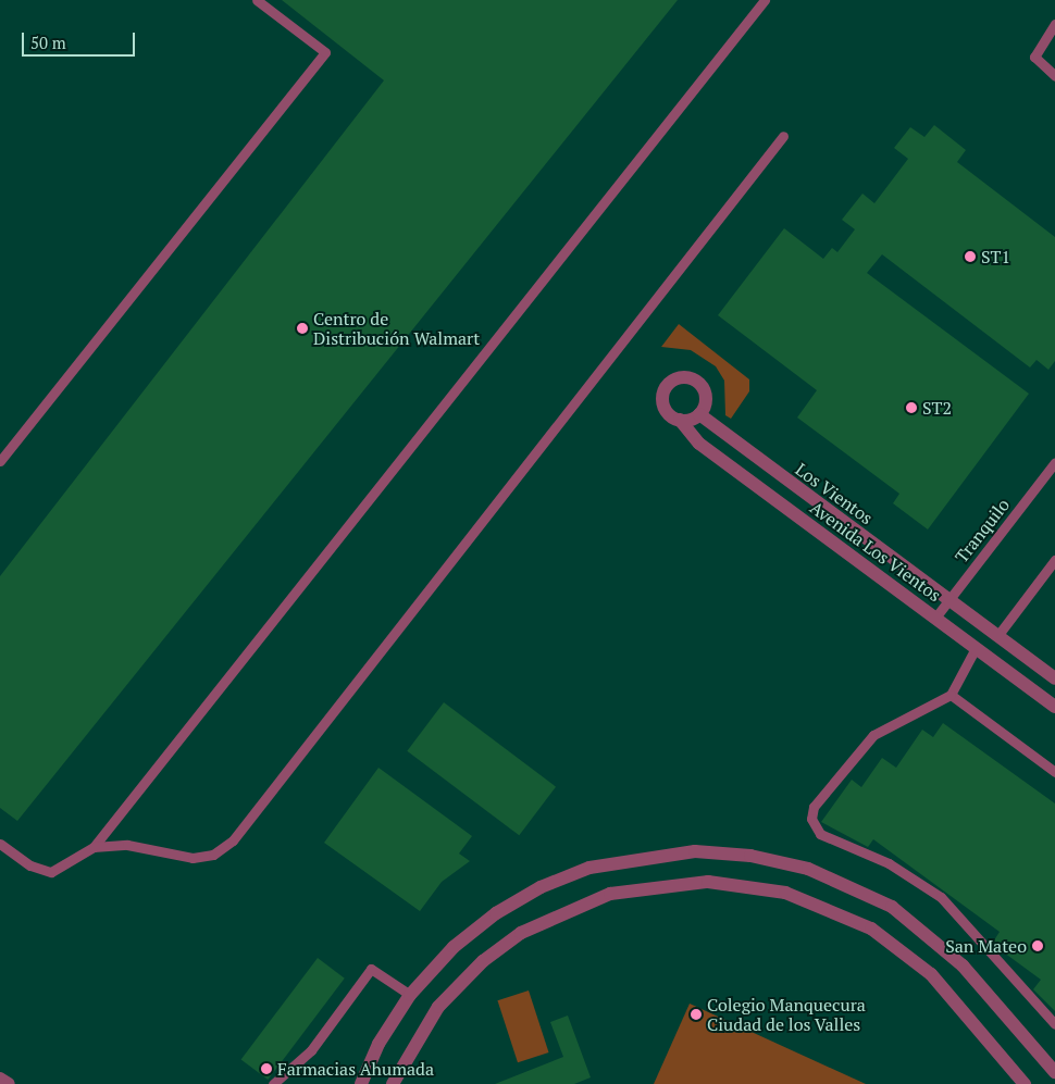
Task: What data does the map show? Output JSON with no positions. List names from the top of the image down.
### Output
{
  "streets": {
    "street": ["Los Vientos", "Avenida Los Vientos"],
    "lane": ["Tranquilo"]
  },
  "crossings": [
    ["Los Vientos", "Tranquilo"],
    ["Los Vientos", "Avenida Los Vientos"],
    ["Tranquilo", "Avenida Los Vientos"]
  ],
  "places": [
    "ST1",
    "Centro de Distribución Walmart",
    "ST2",
    "San Mateo",
    "Colegio Manquecura Ciudad de los Valles",
    "Farmacias Ahumada"
  ],
  "scale_bar": "50 m"
}
